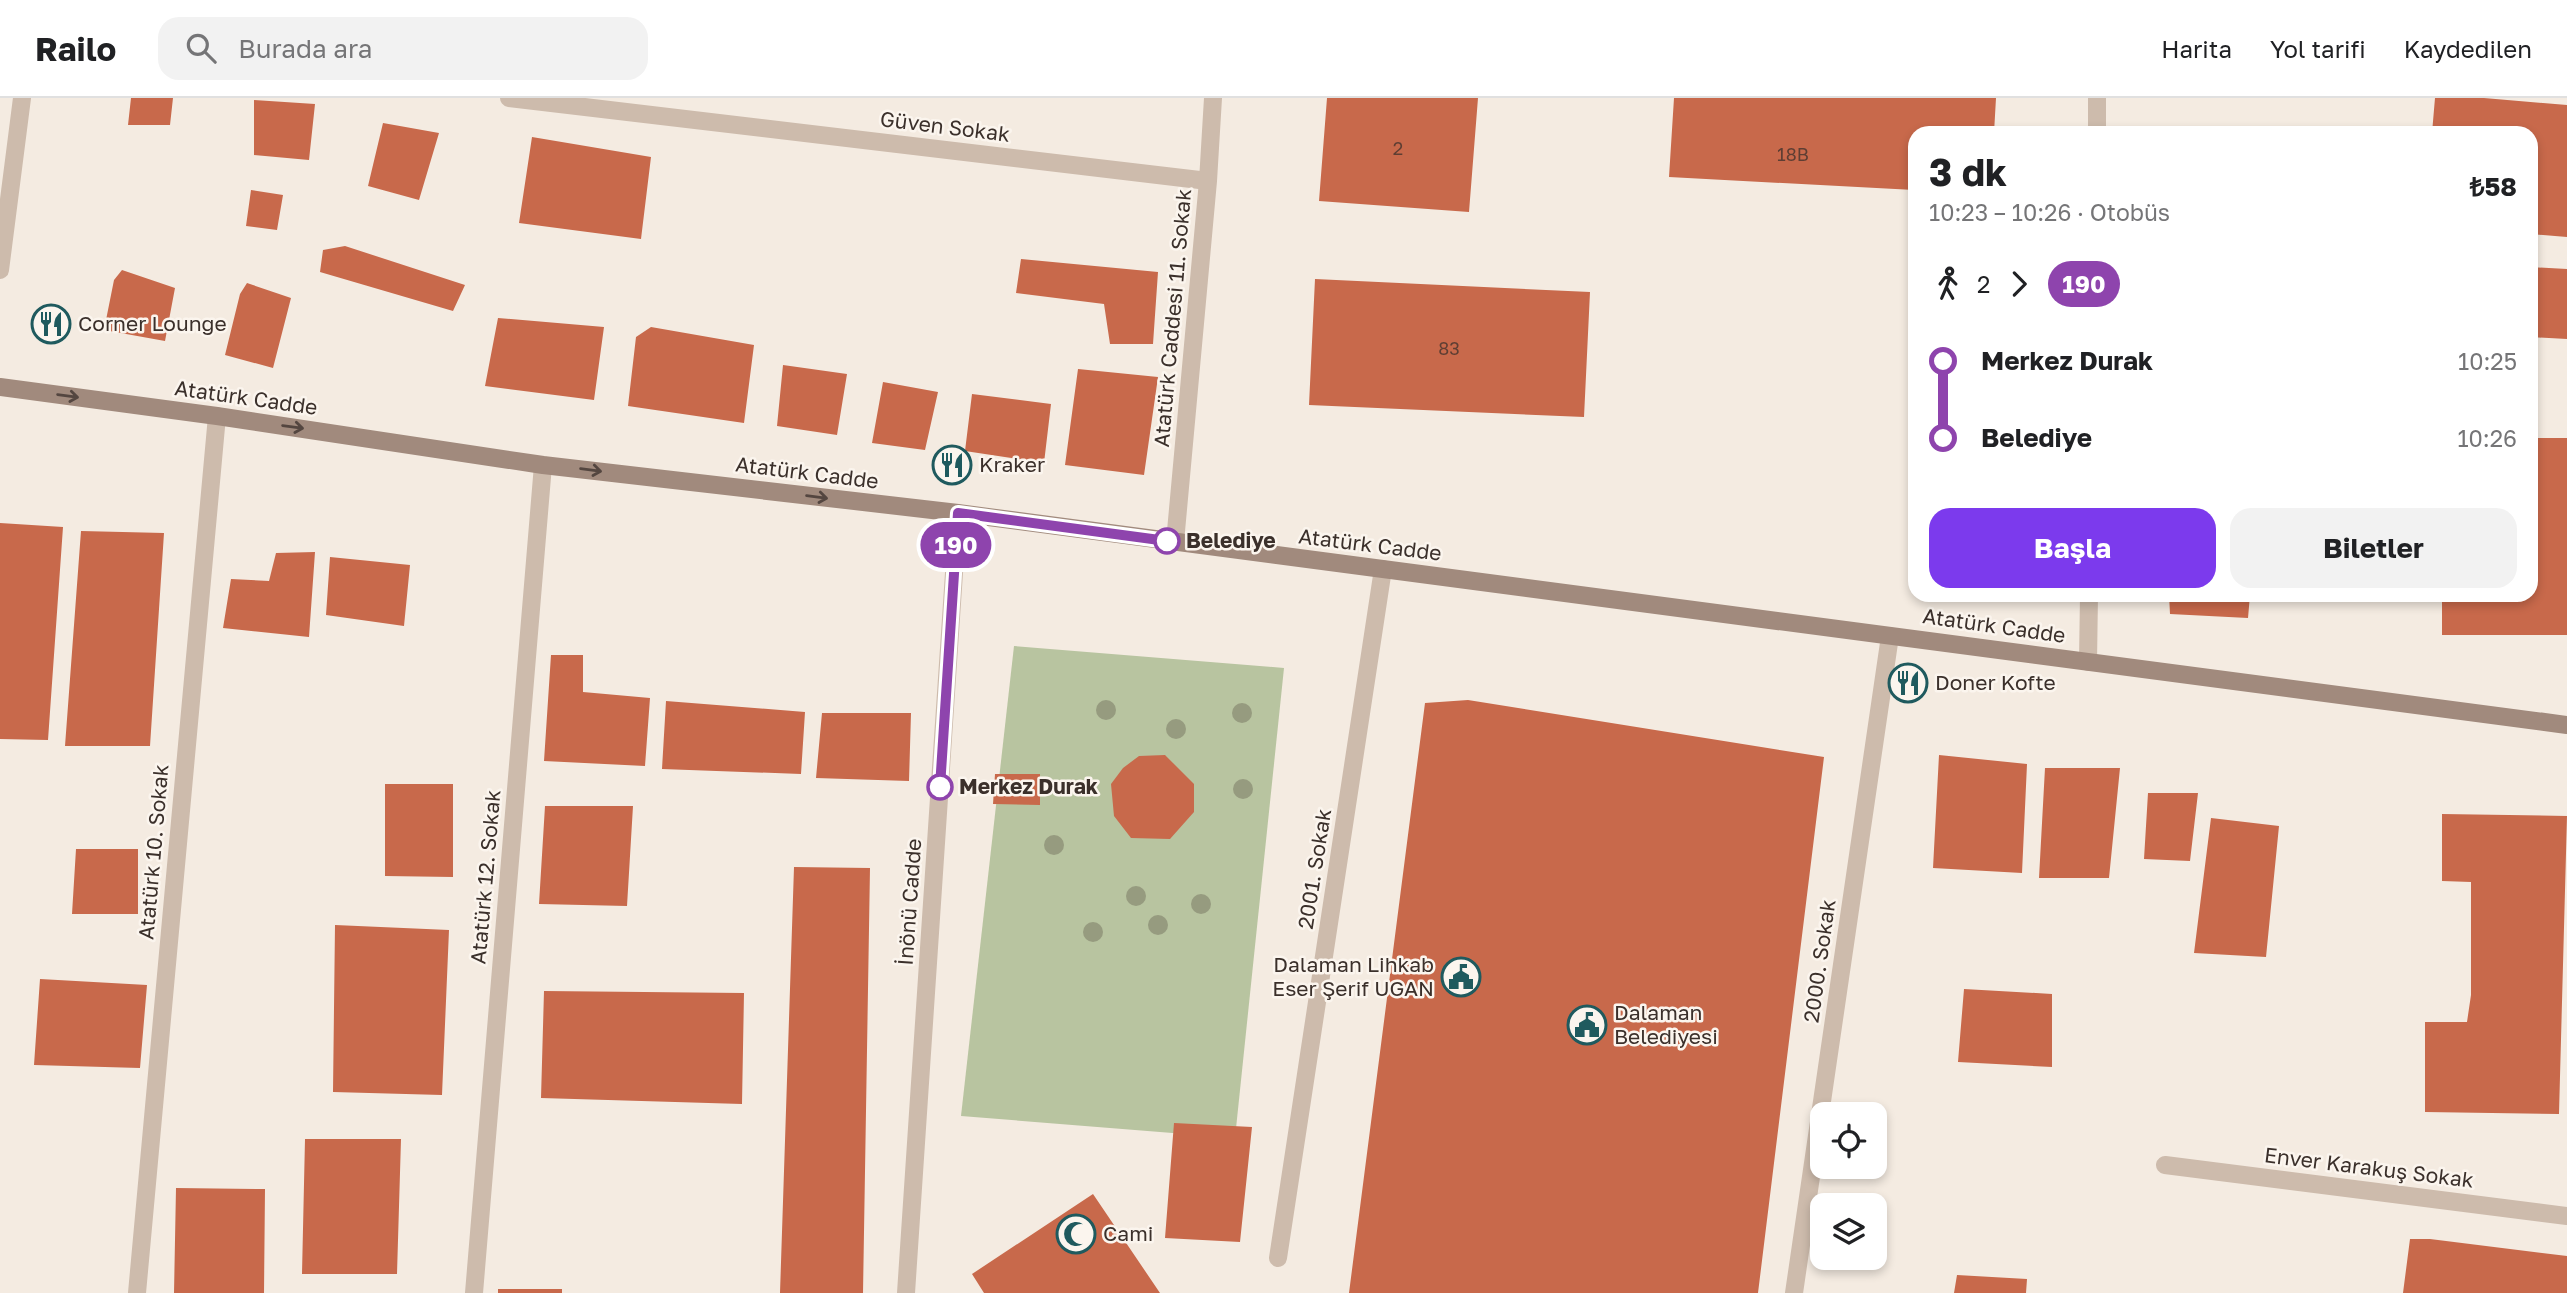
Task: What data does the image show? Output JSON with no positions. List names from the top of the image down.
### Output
{
  "streets": {
    "main road": ["Atatürk Cadde"],
    "street": [
      "Güven Sokak",
      "Atatürk Caddesi 11. Sokak",
      "Atatürk 10. Sokak",
      "2001. Sokak",
      "Atatürk 12. Sokak",
      "İnönü Cadde",
      "2000. Sokak",
      "Enver Karakuş Sokak"
    ]
  },
  "crossings": [
    ["Güven Sokak", "Atatürk Caddesi 11. Sokak"],
    ["Atatürk Caddesi 11. Sokak", "Atatürk Cadde"],
    ["Atatürk Cadde", "Atatürk 10. Sokak"],
    ["Atatürk Cadde", "2001. Sokak"],
    ["Atatürk Cadde", "Atatürk 12. Sokak"],
    ["Atatürk Cadde", "İnönü Cadde"],
    ["Atatürk Cadde", "2000. Sokak"]
  ],
  "one_way": ["Atatürk Cadde"],
  "places": {
    "restaurant": ["Corner Lounge", "Kraker", "Doner Kofte"],
    "other": ["Belediye", "Merkez Durak"],
    "public building": ["Dalaman Lihkab Eser Şerif UGAN", "Dalaman Belediyesi"],
    "mosque": ["Cami"]
  },
  "lines": ["bus line 190"],
  "house_numbers": ["2", "18B", "83"],
  "page": {
    "header": "Railo",
    "search": "Burada ara",
    "nav": ["Harita", "Yol tarifi", "Kaydedilen"],
    "on_map": "190",
    "heading": ["3 dk", "10:23 – 10:26 · Otobüs", "₺58"],
    "legs": ["2", "190"],
    "list": [
      {
        "name": "Merkez Durak",
        "value": "10:25"
      },
      {
        "name": "Belediye",
        "value": "10:26"
      }
    ],
    "buttons": ["Başla", "Biletler"]
  }
}
